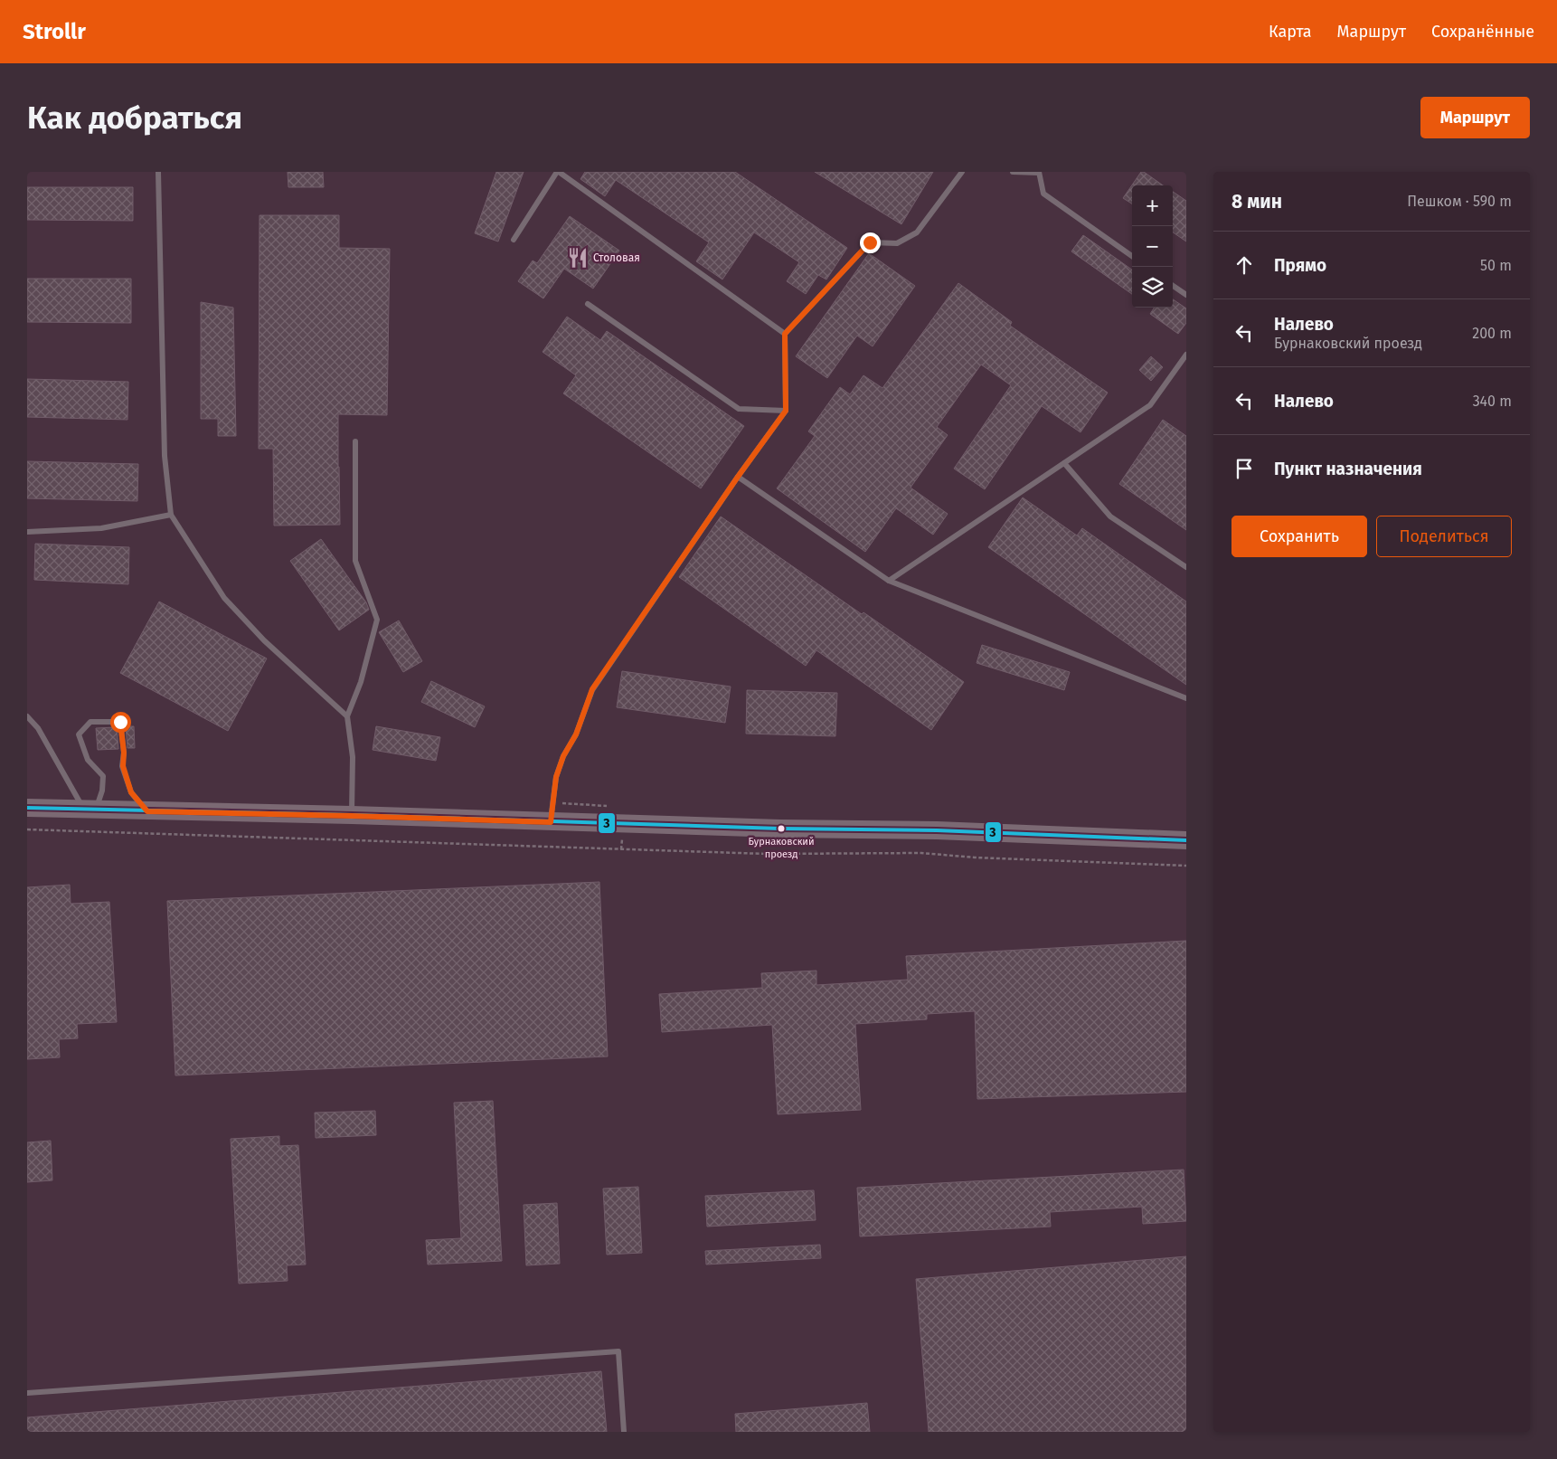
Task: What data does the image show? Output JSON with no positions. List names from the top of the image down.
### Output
{
  "places": {
    "restaurant": ["Столовая"],
    "other": ["Бурнаковский проезд"]
  },
  "lines": ["transit line 3"],
  "page": {
    "header": "Strollr",
    "nav": ["Карта", "Маршрут", "Сохранённые"],
    "buttons": [
      "Маршрут",
      ["Сохранить", "Поделиться"]
    ],
    "title": "Как добраться",
    "heading": ["8 мин", "Пешком · 590 m"],
    "map_buttons": ["+", "−"],
    "list": [
      ["Прямо", "50 m"],
      ["Налево", "Бурнаковский проезд", "200 m"],
      ["Налево", "340 m"],
      "Пункт назначения"
    ]
  }
}
